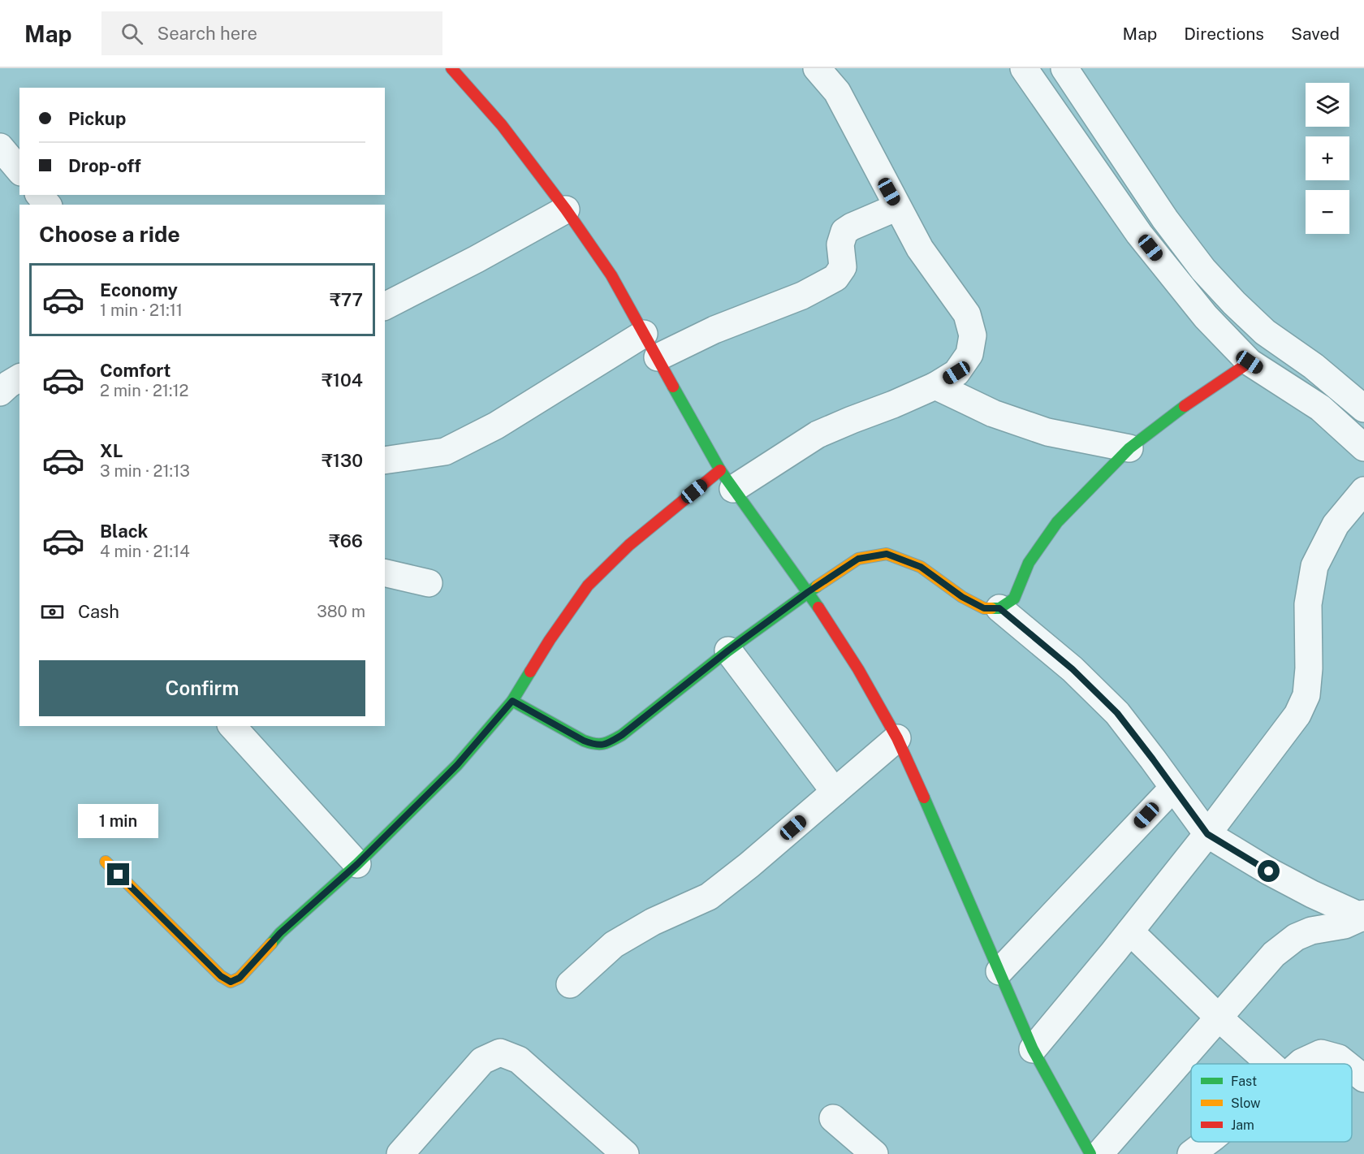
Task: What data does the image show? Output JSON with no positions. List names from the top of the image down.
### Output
{
  "legend": ["Fast", "Slow", "Jam"],
  "page": {
    "header": "Map",
    "search": "Search here",
    "nav": ["Map", "Directions", "Saved"],
    "map_buttons": ["+", "−"],
    "banner": ["Pickup", "Drop-off"],
    "heading": "Choose a ride",
    "list": [
      {
        "name": "Economy",
        "note": "1 min · 21:11",
        "value": "₹77"
      },
      {
        "name": "Comfort",
        "note": "2 min · 21:12",
        "value": "₹104"
      },
      {
        "name": "XL",
        "note": "3 min · 21:13",
        "value": "₹130"
      },
      {
        "name": "Black",
        "note": "4 min · 21:14",
        "value": "₹66"
      }
    ],
    "pay": ["Cash", "380 m"],
    "buttons": "Confirm",
    "bubble": "1 min"
  }
}
